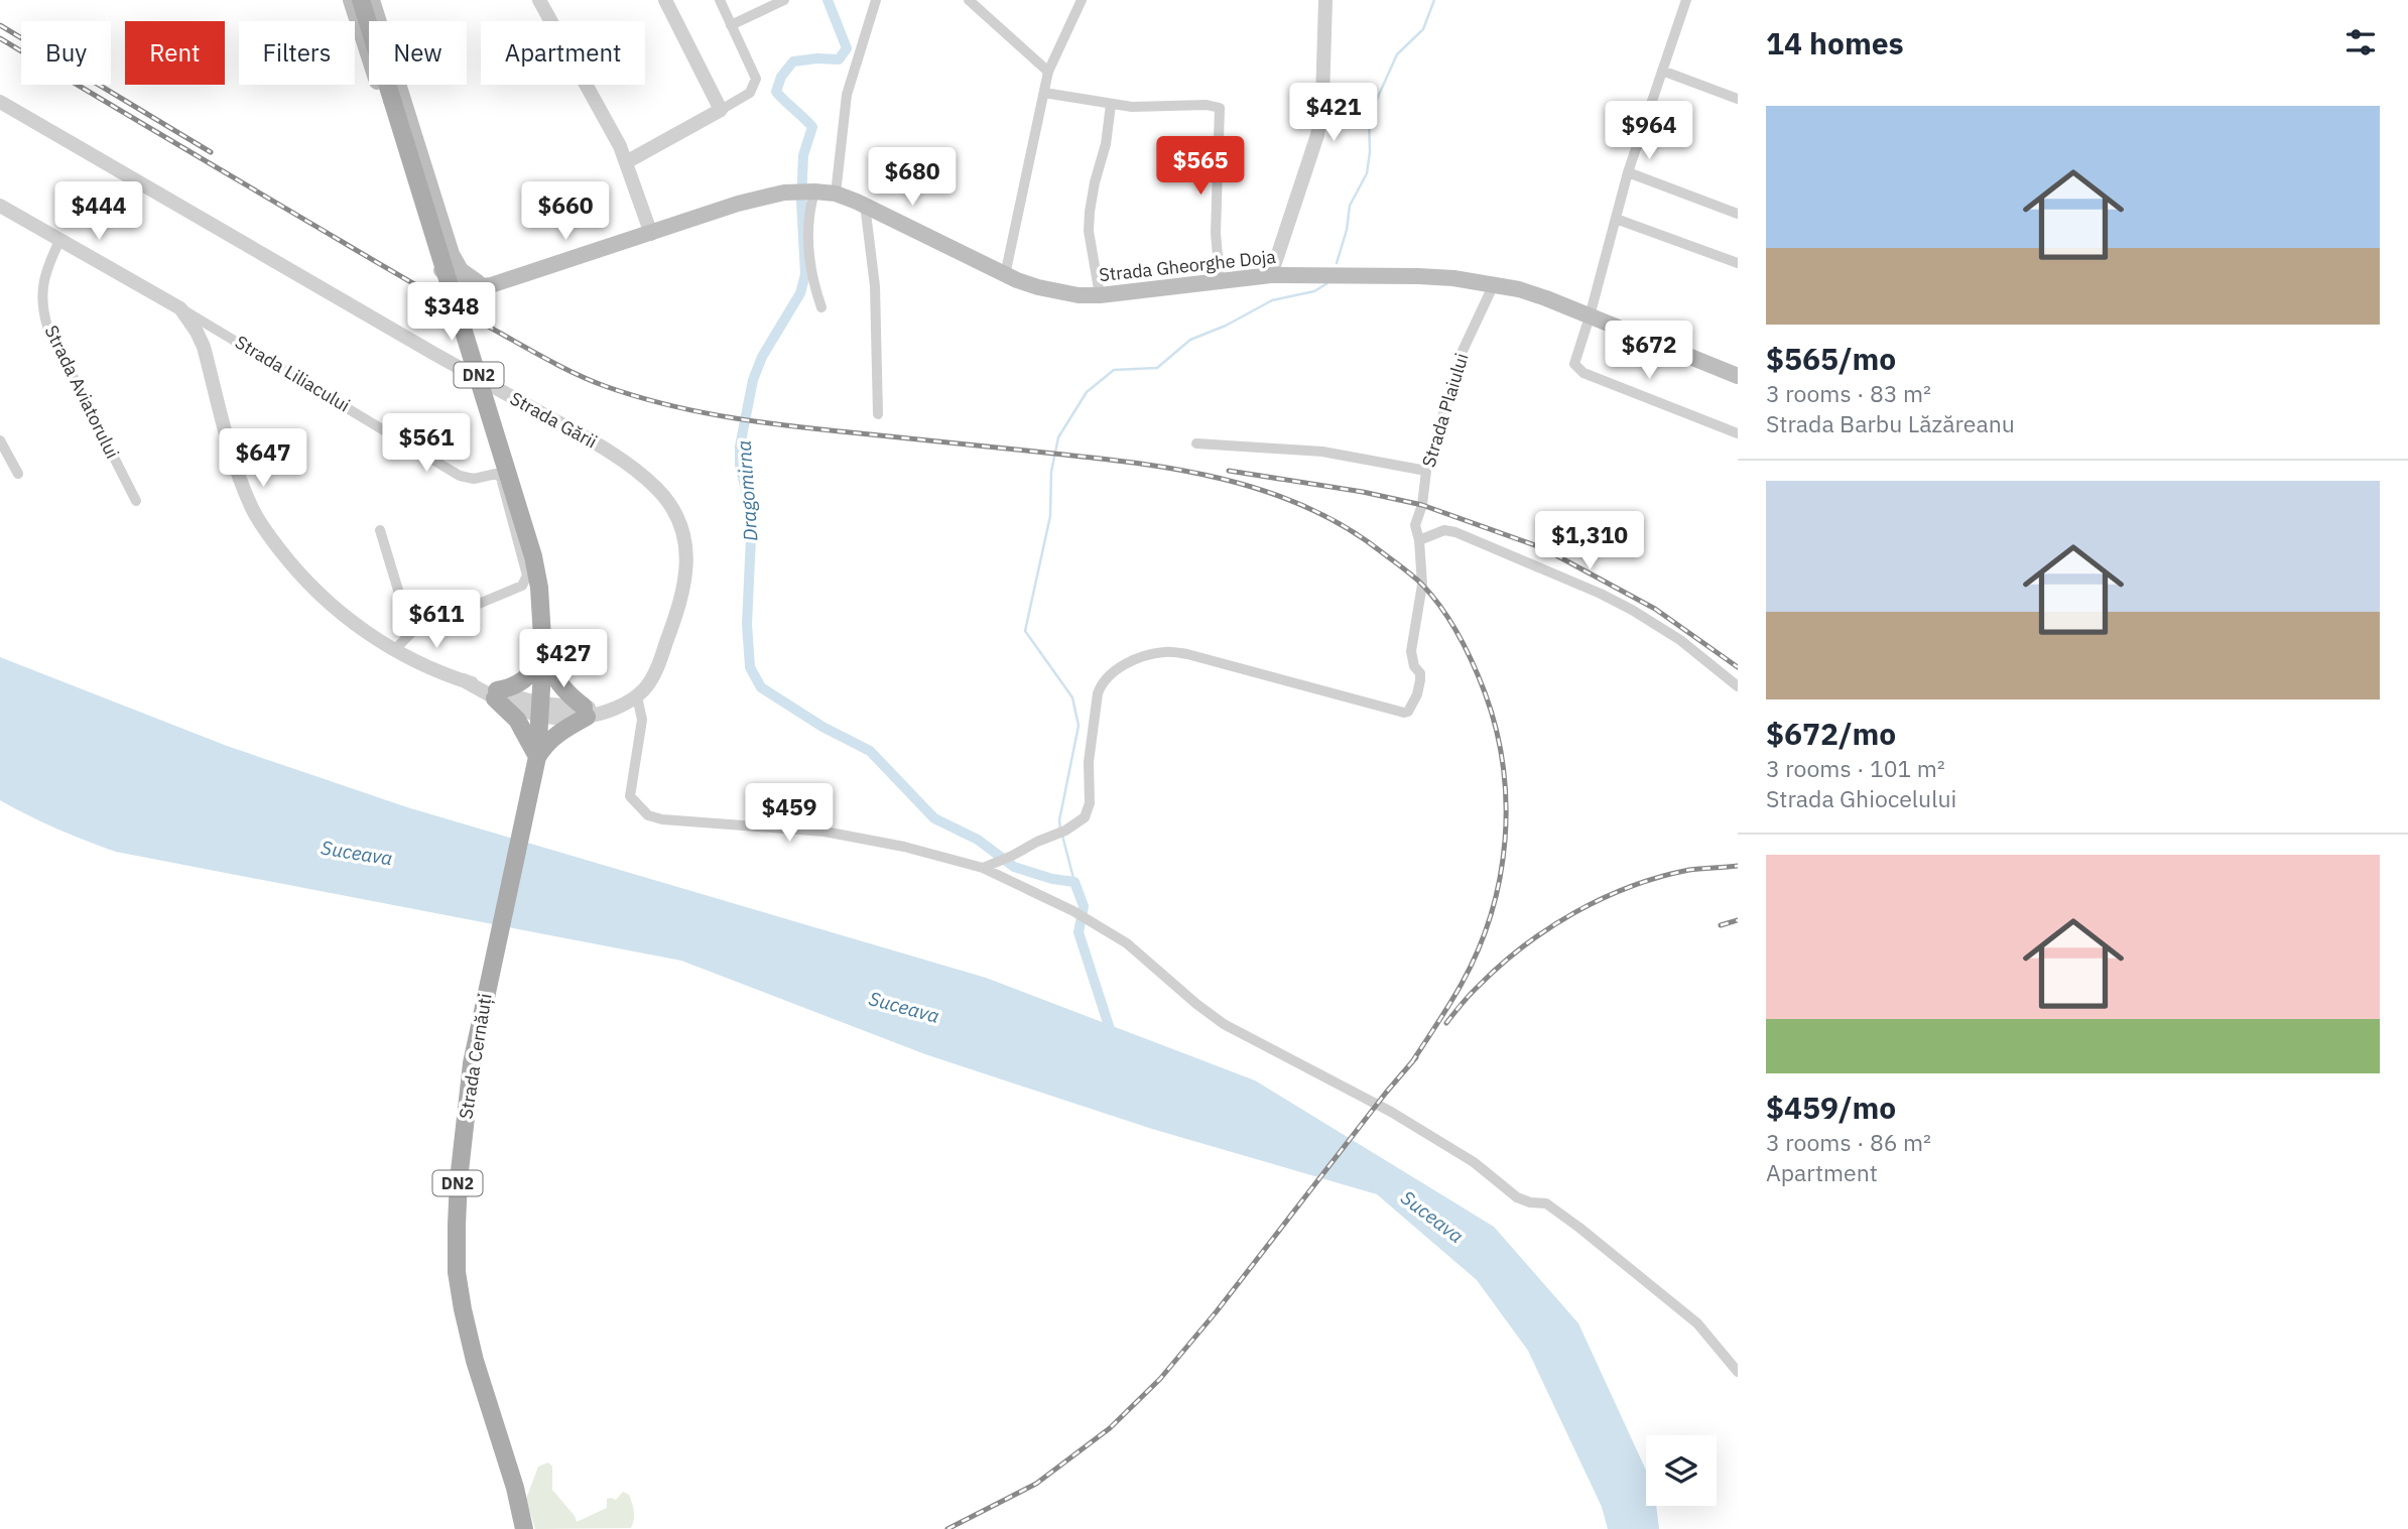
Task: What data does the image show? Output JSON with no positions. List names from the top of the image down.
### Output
{
  "streets": {
    "main road": ["Strada Gheorghe Doja", "DN2", "Strada Cernăuți"],
    "street": [
      "Strada Liliacului",
      "Strada Aviatorului",
      "Strada Plaiului",
      "Strada Gării"
    ]
  },
  "crossings": [
    ["Strada Gheorghe Doja", "Strada Plaiului"],
    ["DN2", "Strada Cernăuți"]
  ],
  "water": ["Dragomirna", "Suceava"],
  "page": {
    "heading": "14 homes",
    "chip": [
      "Buy",
      "Rent",
      "Filters",
      "New",
      "Apartment"
    ],
    "price": [
      "$421",
      "$964",
      "$565",
      "$680",
      "$444",
      "$660",
      "$348",
      "$672",
      "$561",
      "$647",
      "$1,310",
      "$611",
      "$427",
      "$459"
    ],
    "list": [
      {
        "name": "$565/mo",
        "note": "3 rooms · 83 m² · Strada Barbu Lăzăreanu"
      },
      {
        "name": "$672/mo",
        "note": "3 rooms · 101 m² · Strada Ghiocelului"
      },
      {
        "name": "$459/mo",
        "note": "3 rooms · 86 m² · Apartment"
      }
    ]
  }
}
